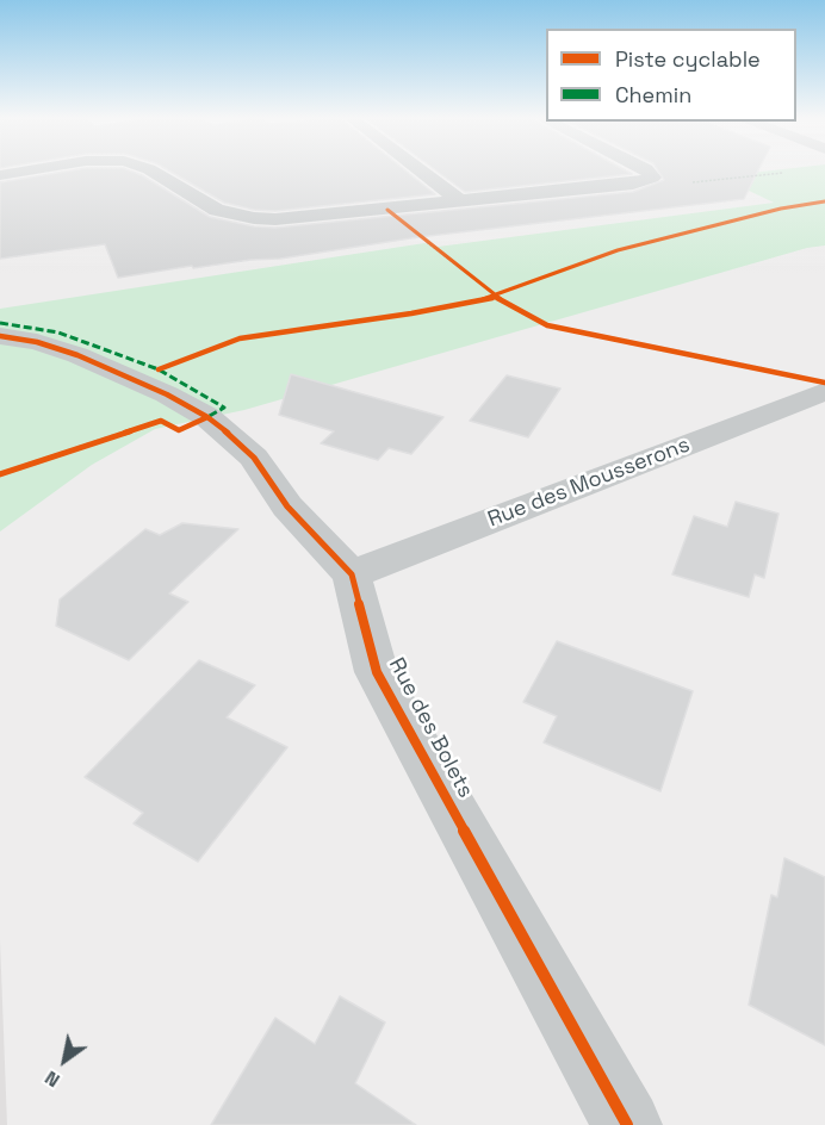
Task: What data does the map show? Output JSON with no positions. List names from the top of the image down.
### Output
{
  "streets": {
    "street": ["Rue des Mousserons", "Rue des Bolets"]
  },
  "crossings": [
    ["Rue des Mousserons", "Rue des Bolets"]
  ],
  "legend": ["Piste cyclable", "Chemin"],
  "north": "bottom left"
}
